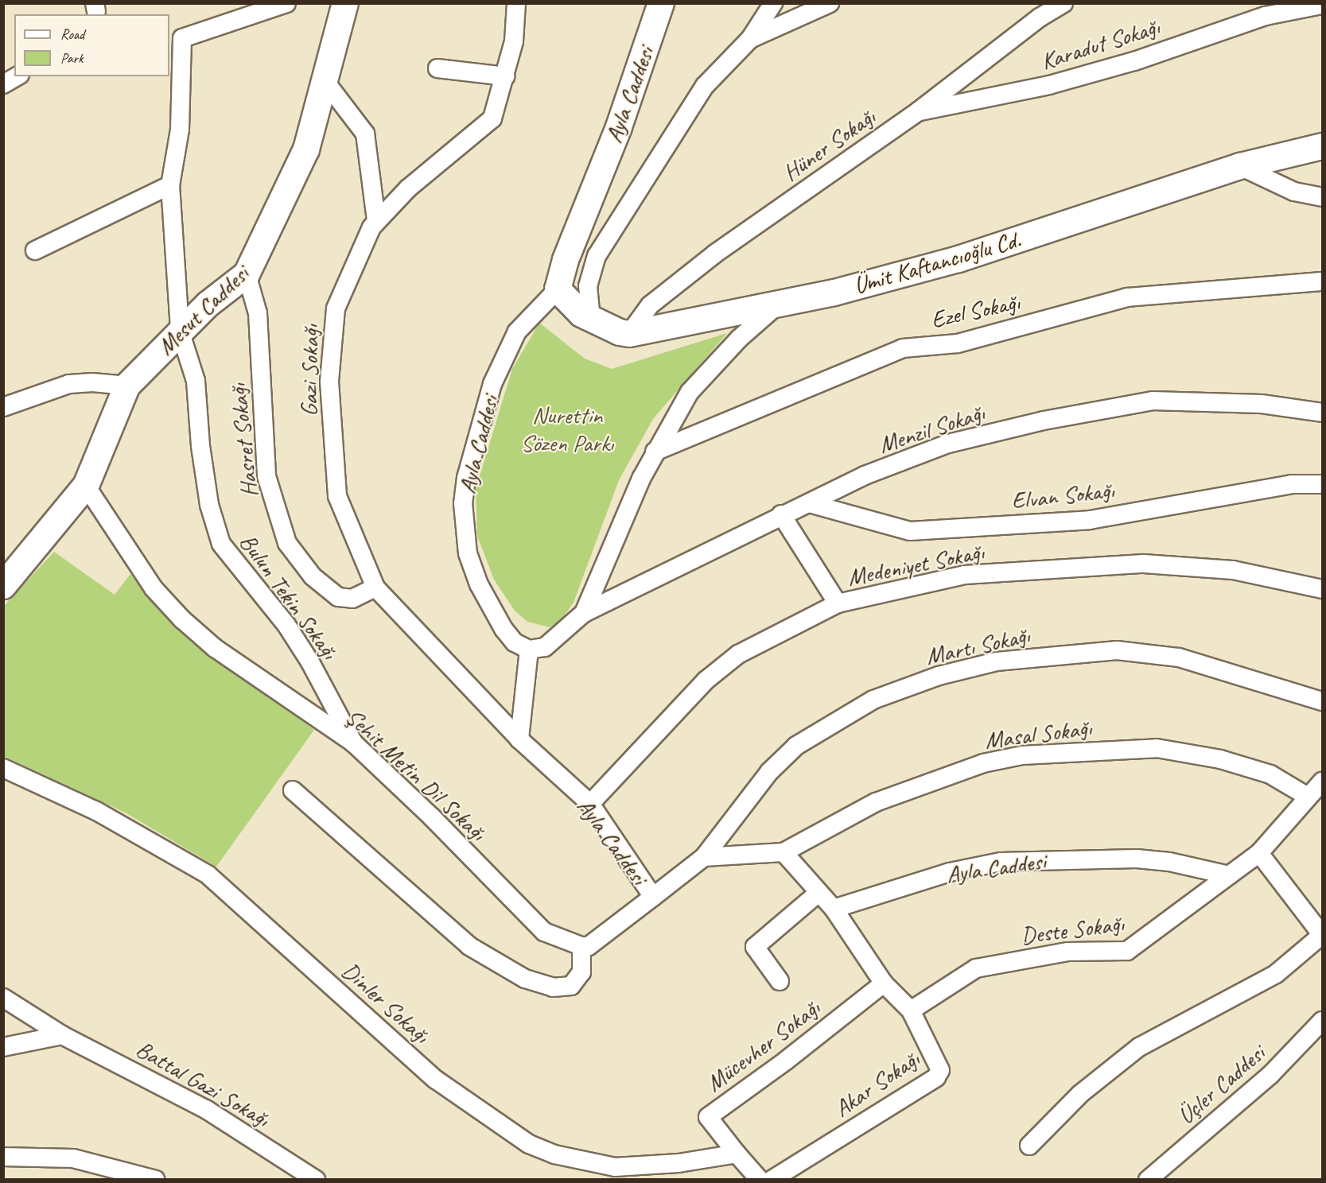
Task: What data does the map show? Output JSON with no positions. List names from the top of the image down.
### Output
{
  "streets": {
    "street": [
      "Karadut Sokağı",
      "Ayla Caddesi",
      "Hüner Sokağı",
      "Ümit Kaftancıoğlu Cd.",
      "Mesut Caddesi",
      "Ezel Sokağı",
      "Gazi Sokağı",
      "Menzil Sokağı",
      "Hasret Sokağı",
      "Elvan Sokağı",
      "Medeniyet Sokağı",
      "Bulun Tekin Sokağı",
      "Martı Sokağı",
      "Masal Sokağı",
      "Şehit Metin Dil Sokağı",
      "Deste Sokağı",
      "Dinler Sokağı",
      "Mücevher Sokağı",
      "Battal Gazi Sokağı",
      "Akar Sokağı",
      "Üçler Caddesi"
    ]
  },
  "crossings": [
    ["Karadut Sokağı", "Hüner Sokağı"],
    ["Ayla Caddesi", "Gazi Sokağı"],
    ["Ayla Caddesi", "Medeniyet Sokağı"],
    ["Ayla Caddesi", "Martı Sokağı"],
    ["Ayla Caddesi", "Deste Sokağı"],
    ["Ayla Caddesi", "Akar Sokağı"],
    ["Hüner Sokağı", "Ümit Kaftancıoğlu Cd."],
    ["Mesut Caddesi", "Hasret Sokağı"],
    ["Mesut Caddesi", "Bulun Tekin Sokağı"],
    ["Mesut Caddesi", "Şehit Metin Dil Sokağı"],
    ["Gazi Sokağı", "Hasret Sokağı"],
    ["Menzil Sokağı", "Elvan Sokağı"],
    ["Bulun Tekin Sokağı", "Şehit Metin Dil Sokağı"],
    ["Deste Sokağı", "Akar Sokağı"],
    ["Dinler Sokağı", "Mücevher Sokağı"],
    ["Mücevher Sokağı", "Akar Sokağı"]
  ],
  "parks": ["Nurettin Sözen Parkı"],
  "legend": ["Road", "Park"]
}
